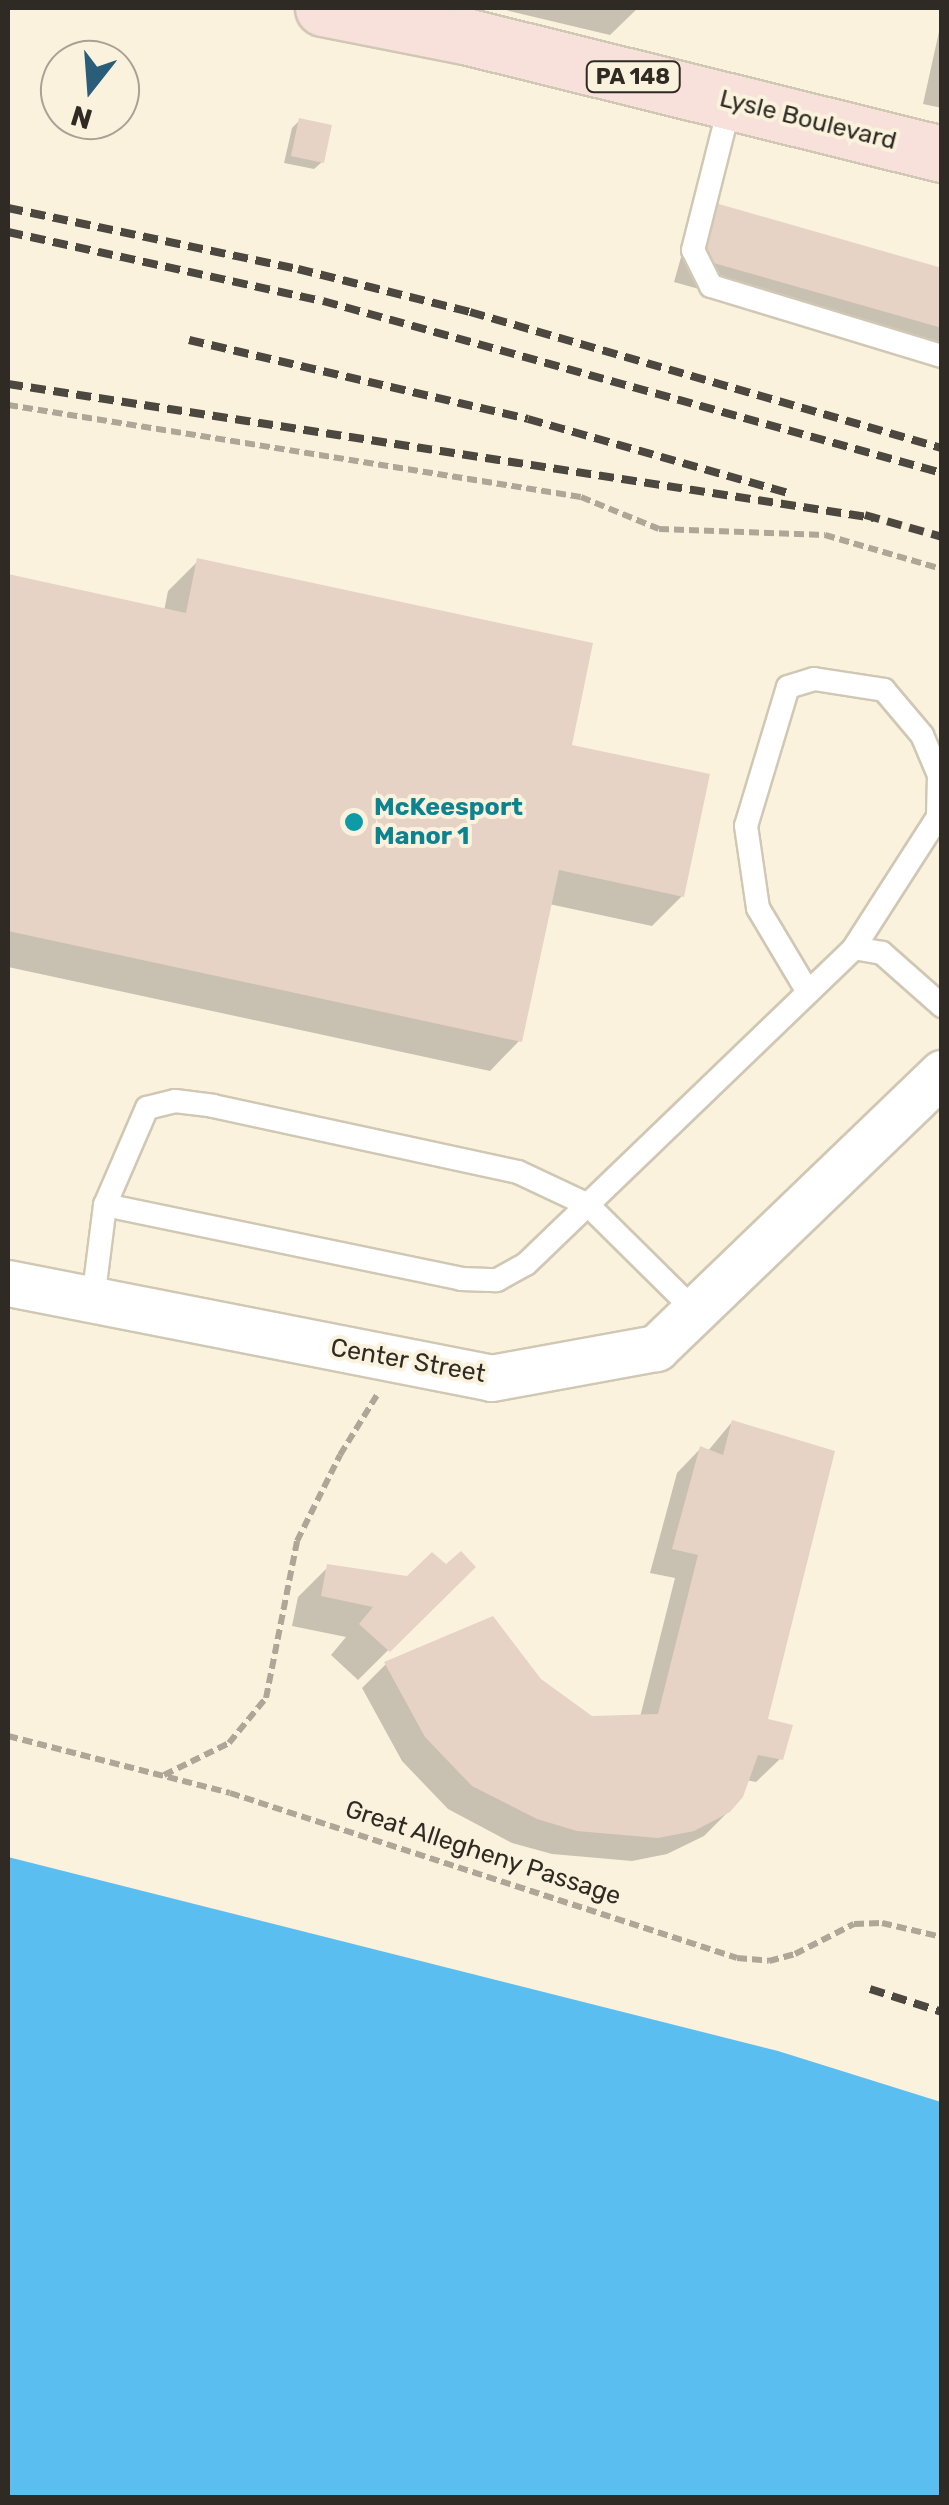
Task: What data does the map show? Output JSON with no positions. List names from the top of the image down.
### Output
{
  "streets": {
    "main road": ["PA 148", "Lysle Boulevard"],
    "street": ["Center Street"],
    "path": ["Great Allegheny Passage"]
  },
  "places": ["McKeesport Manor 1"],
  "north": "bottom"
}
